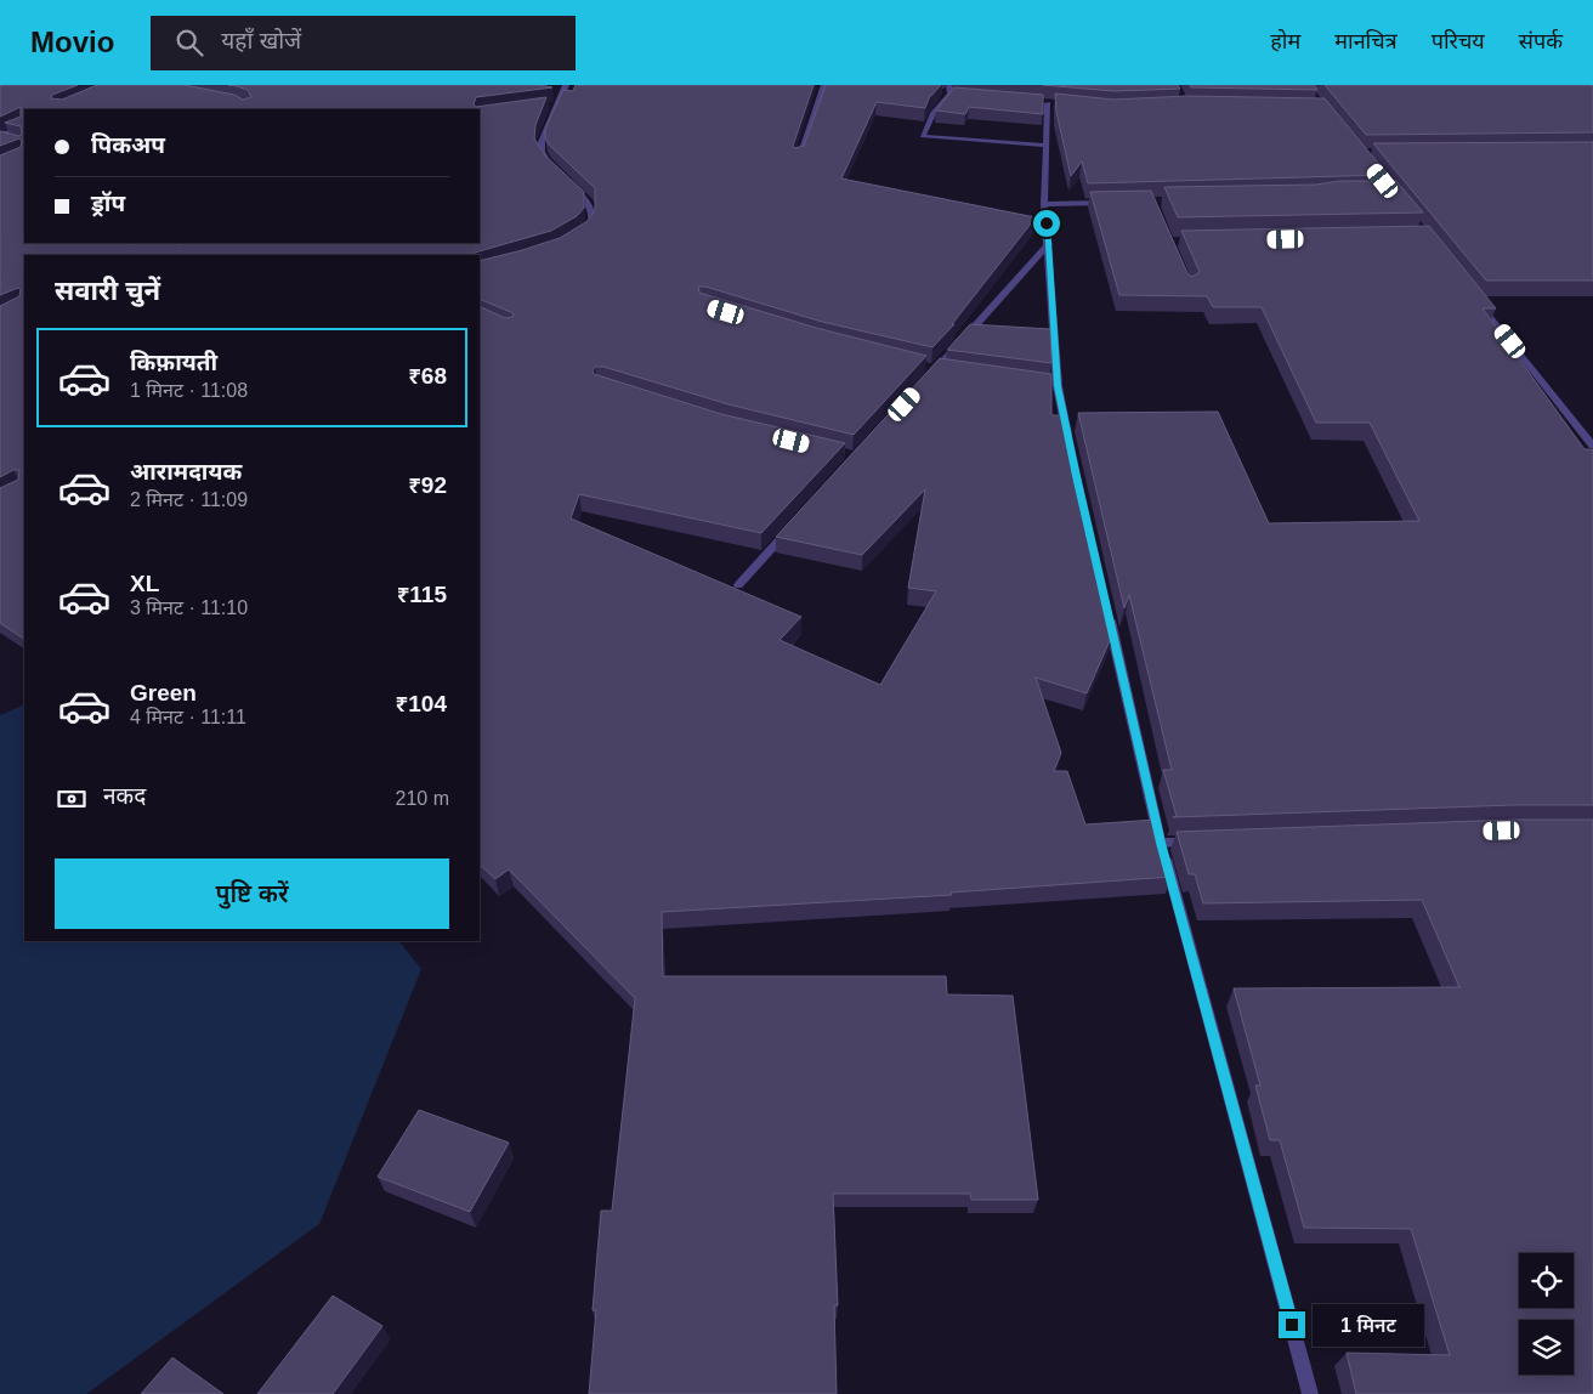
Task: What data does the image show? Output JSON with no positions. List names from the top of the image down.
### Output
{
  "page": {
    "header": "Movio",
    "search": "यहाँ खोजें",
    "nav": [
      "होम",
      "मानचित्र",
      "परिचय",
      "संपर्क"
    ],
    "banner": ["पिकअप", "ड्रॉप"],
    "heading": "सवारी चुनें",
    "list": [
      {
        "name": "किफ़ायती",
        "note": "1 मिनट · 11:08",
        "value": "₹68"
      },
      {
        "name": "आरामदायक",
        "note": "2 मिनट · 11:09",
        "value": "₹92"
      },
      {
        "name": "XL",
        "note": "3 मिनट · 11:10",
        "value": "₹115"
      },
      {
        "name": "Green",
        "note": "4 मिनट · 11:11",
        "value": "₹104"
      }
    ],
    "pay": ["नकद", "210 m"],
    "buttons": "पुष्टि करें",
    "bubble": "1 मिनट"
  }
}
